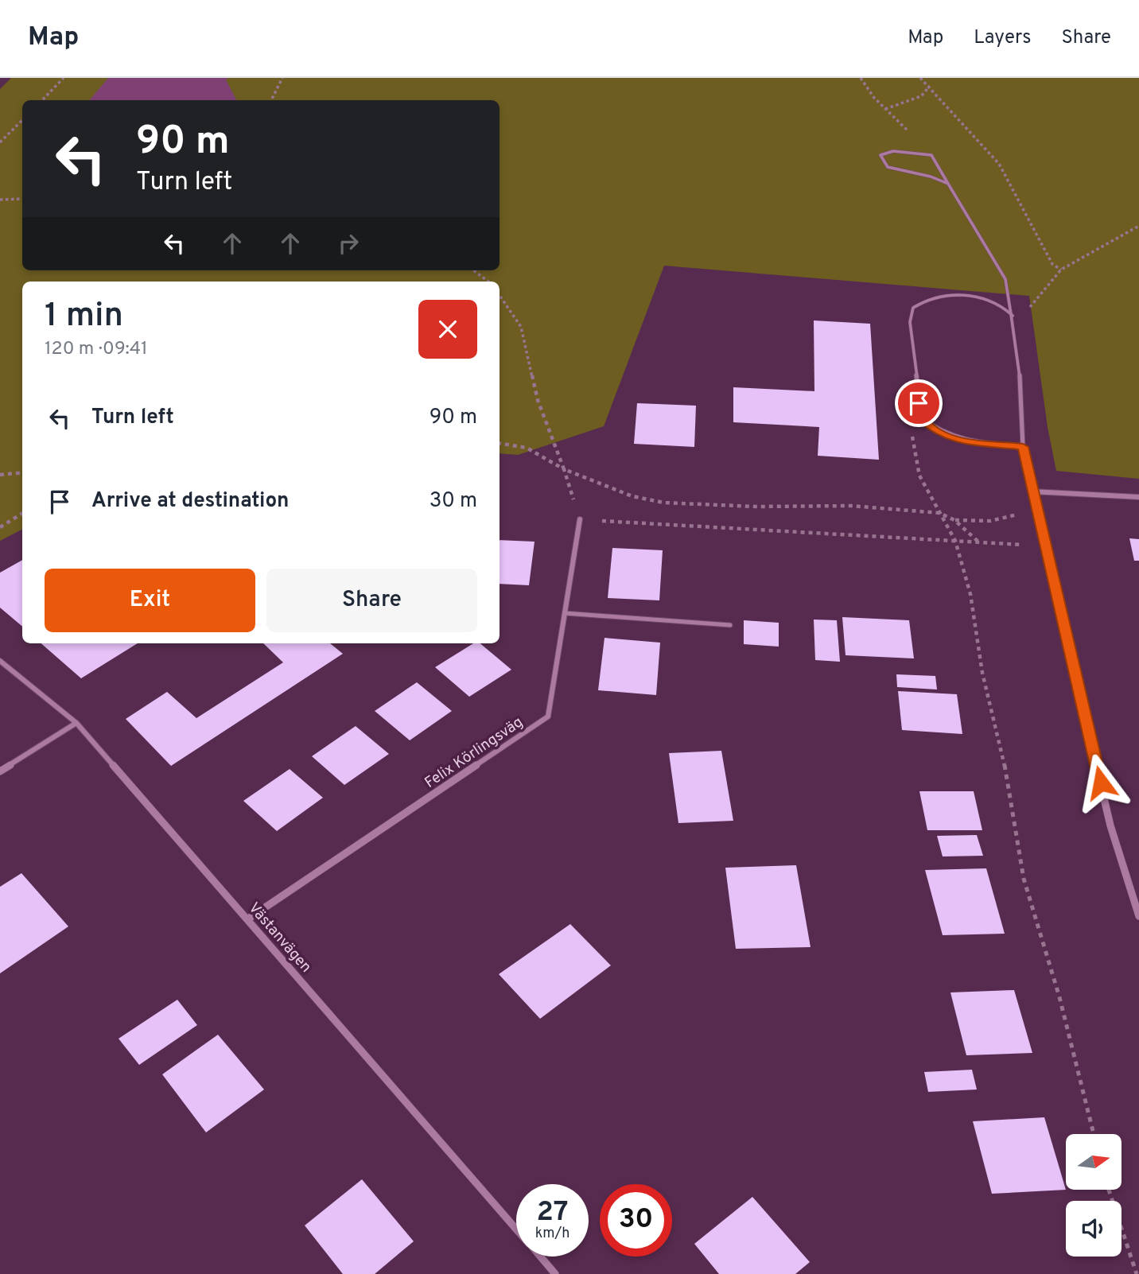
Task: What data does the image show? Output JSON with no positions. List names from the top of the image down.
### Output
{
  "streets": {
    "street": ["Felix Körlingsväg", "Västanvägen"]
  },
  "crossings": [
    ["Felix Körlingsväg", "Västanvägen"]
  ],
  "north": "right",
  "page": {
    "header": "Map",
    "nav": ["Map", "Layers", "Share"],
    "turn": ["90 m", "Turn left"],
    "heading": ["1 min", "120 m · 09:41"],
    "list": [
      {
        "name": "Turn left",
        "value": "90 m"
      },
      {
        "name": "Arrive at destination",
        "value": "30 m"
      }
    ],
    "buttons": ["Exit", "Share"],
    "speed": "27 km/h",
    "limit": "30"
  }
}
